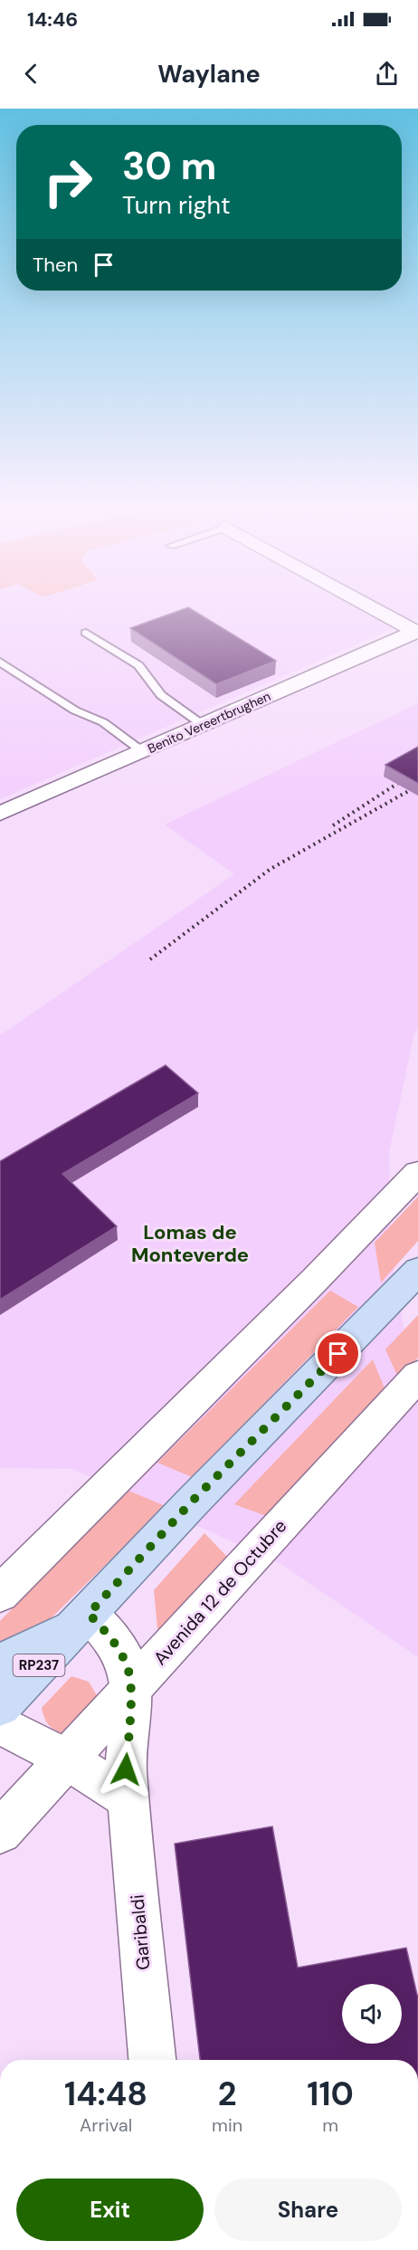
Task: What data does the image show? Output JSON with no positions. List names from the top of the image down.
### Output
{
  "streets": {
    "main road": ["RP237"],
    "street": ["Benito Vereertbrughen", "Avenida 12 de Octubre", "Garibaldi"]
  },
  "crossings": [
    ["Avenida 12 de Octubre", "Garibaldi"],
    ["RP237", "Garibaldi"]
  ],
  "districts": ["Lomas de Monteverde"],
  "page": {
    "status": "14:46",
    "header": "Waylane",
    "turn": ["30 m", "Turn right"],
    "then": "Then",
    "eta": [
      "14:48",
      "Arrival",
      "2",
      "min",
      "110",
      "m"
    ],
    "buttons": ["Exit", "Share"]
  }
}
